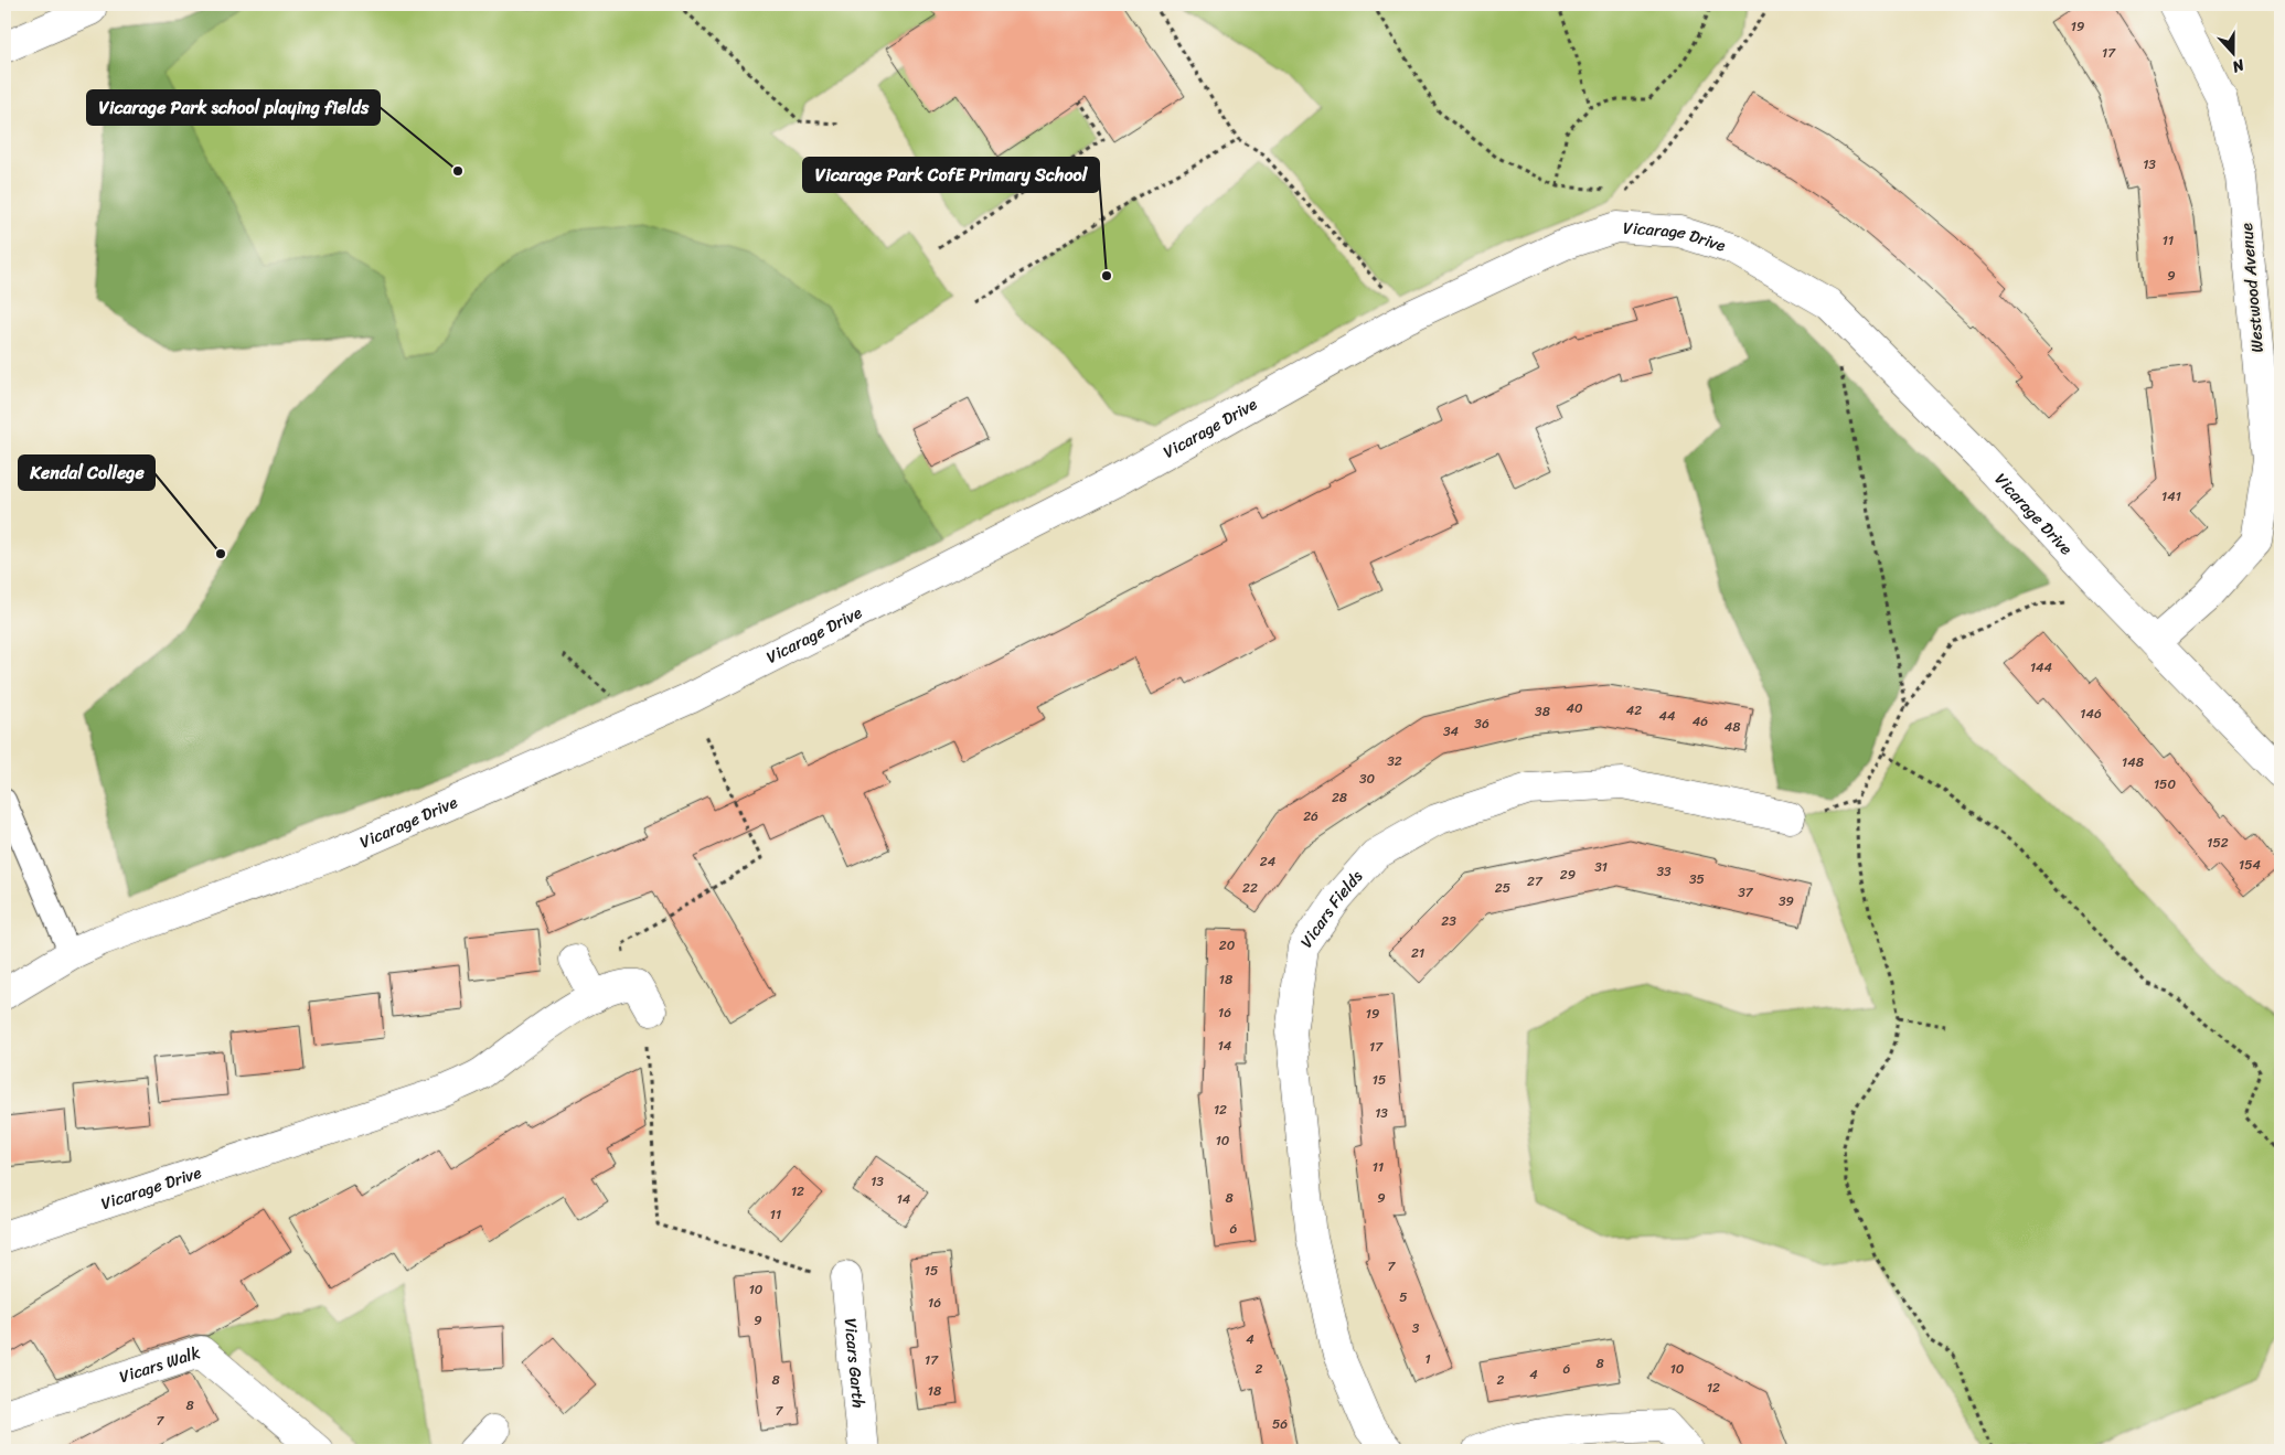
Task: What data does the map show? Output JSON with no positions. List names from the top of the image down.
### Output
{
  "streets": {
    "street": [
      "Vicarage Drive",
      "Westwood Avenue",
      "Vicars Fields",
      "Vicars Garth",
      "Vicars Walk"
    ]
  },
  "crossings": [
    ["Vicarage Drive", "Westwood Avenue"]
  ],
  "places": ["Vicarage Park school playing fields", "Vicarage Park CofE Primary School", "Kendal College"],
  "house_numbers": [
    "19",
    "17",
    "13",
    "11",
    "9",
    "141",
    "144",
    "40",
    "42",
    "38",
    "146",
    "44",
    "46",
    "36",
    "48",
    "34",
    "32",
    "148",
    "30",
    "150",
    "28",
    "26",
    "152",
    "24",
    "154",
    "31",
    "33",
    "29",
    "35",
    "27",
    "22",
    "25",
    "37",
    "39",
    "23",
    "20",
    "21",
    "18",
    "16",
    "19",
    "14",
    "17",
    "15",
    "12",
    "13",
    "10",
    "11",
    "13",
    "12",
    "8",
    "9",
    "14",
    "11",
    "6",
    "7",
    "15",
    "10",
    "5",
    "16",
    "9",
    "3",
    "4",
    "1",
    "17",
    "8",
    "2",
    "6",
    "10",
    "4",
    "8",
    "2",
    "12",
    "18",
    "8",
    "7",
    "7",
    "56"
  ],
  "north": "bottom"
}
